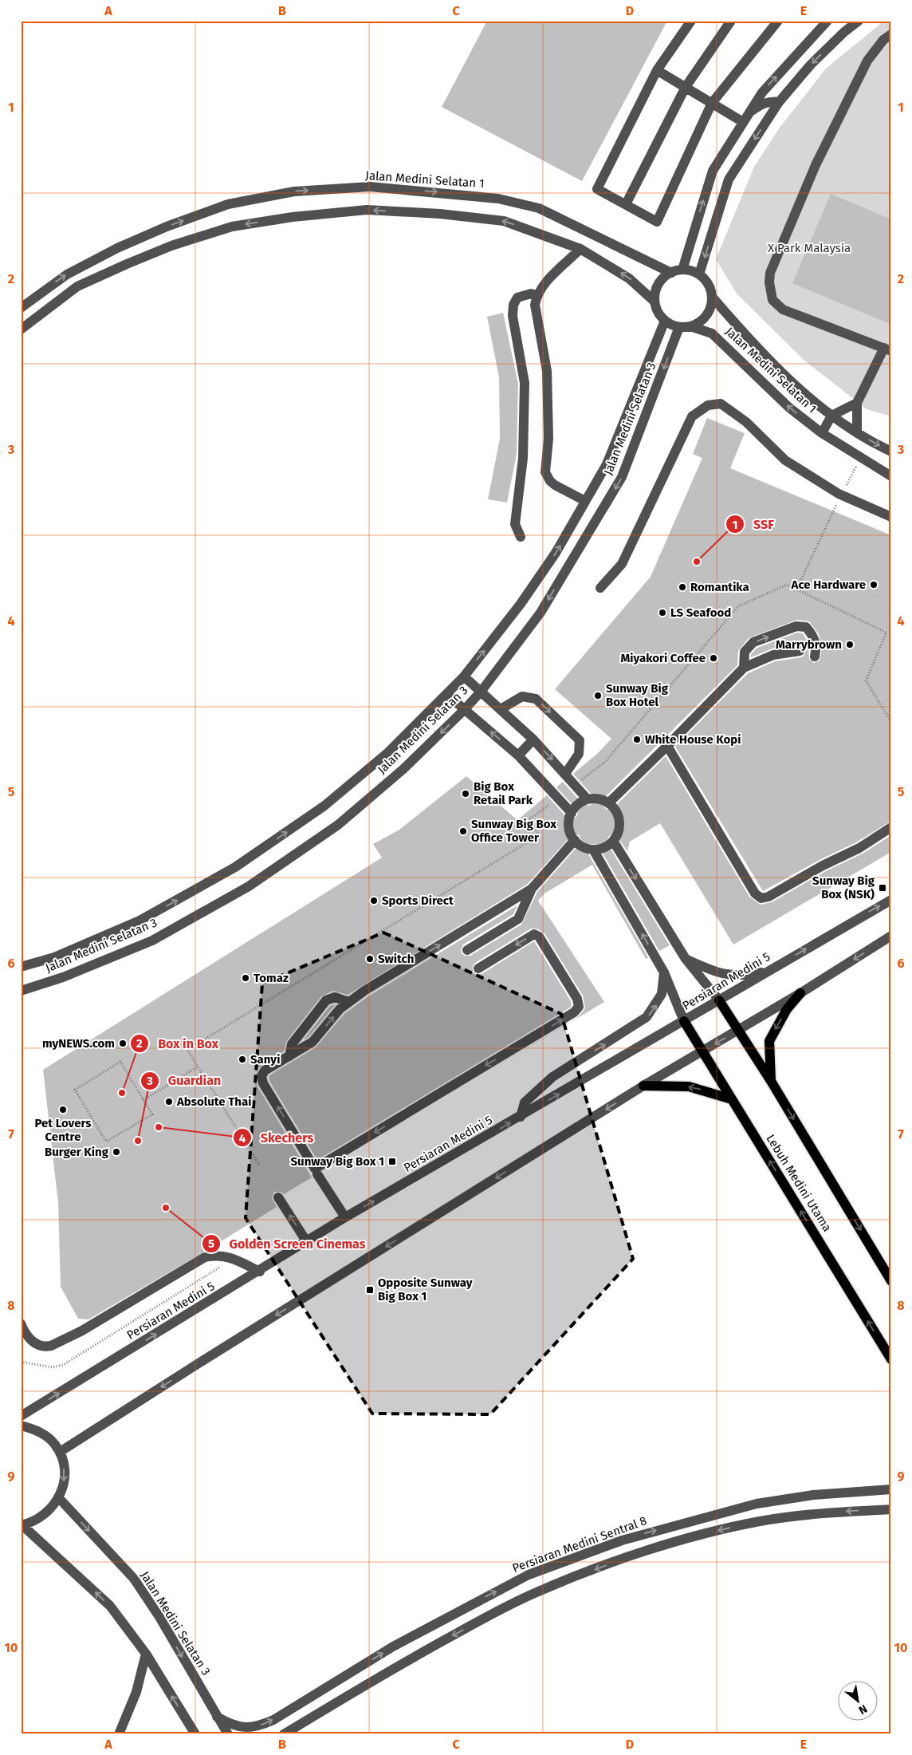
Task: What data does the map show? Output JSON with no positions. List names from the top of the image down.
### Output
{
  "streets": {
    "main road": ["Lebuh Medini Utama"],
    "street": [
      "Jalan Medini Selatan 1",
      "Jalan Medini Selatan 3",
      "Persiaran Medini 5",
      "Persiaran Medini Sentral 8"
    ]
  },
  "crossings": [
    ["Jalan Medini Selatan 1", "Jalan Medini Selatan 3"],
    ["Jalan Medini Selatan 3", "Persiaran Medini Sentral 8"],
    ["Persiaran Medini 5", "Lebuh Medini Utama"]
  ],
  "parks": ["X Park Malaysia"],
  "places": {
    "other": [
      "SSF",
      "Ace Hardware",
      "Romantika",
      "LS Seafood",
      "Marrybrown",
      "Miyakori Coffee",
      "Sunway Big Box Hotel",
      "White House Kopi",
      "Big Box Retail Park",
      "Sunway Big Box Office Tower",
      "Sports Direct",
      "Switch",
      "Tomaz",
      "myNEWS.com",
      "Sanyi",
      "Box in Box",
      "Absolute Thai",
      "Pet Lovers Centre",
      "Skechers",
      "Guardian",
      "Burger King",
      "Golden Screen Cinemas"
    ],
    "transit": ["Sunway Big Box (NSK)", "Sunway Big Box 1", "Opposite Sunway Big Box 1"]
  },
  "north": "bottom right",
  "grid": {
    "columns": [
      "A",
      "B",
      "C",
      "D",
      "E"
    ],
    "rows": [
      "1",
      "2",
      "3",
      "4",
      "5",
      "6",
      "7",
      "8",
      "9",
      "10"
    ]
  }
}
